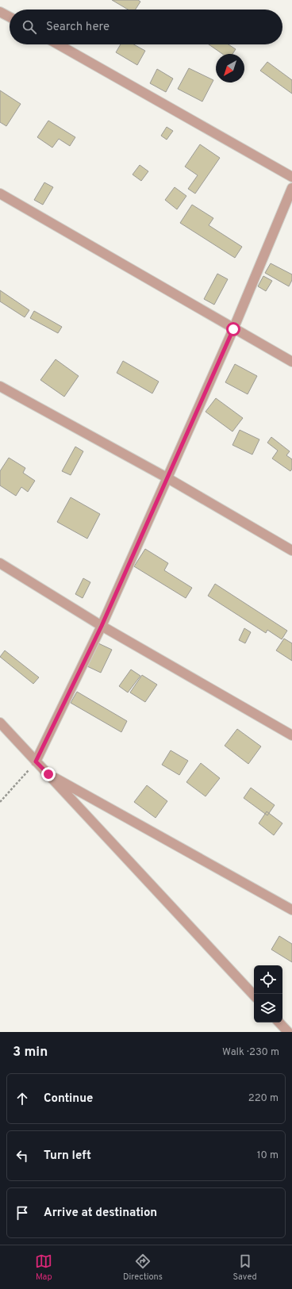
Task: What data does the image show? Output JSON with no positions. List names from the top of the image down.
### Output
{
  "north": "bottom left",
  "page": {
    "search": "Search here",
    "heading": ["3 min", "Walk · 230 m"],
    "list": [
      ["Continue", "220 m"],
      ["Turn left", "10 m"],
      "Arrive at destination"
    ],
    "nav": ["Map", "Directions", "Saved"]
  }
}
